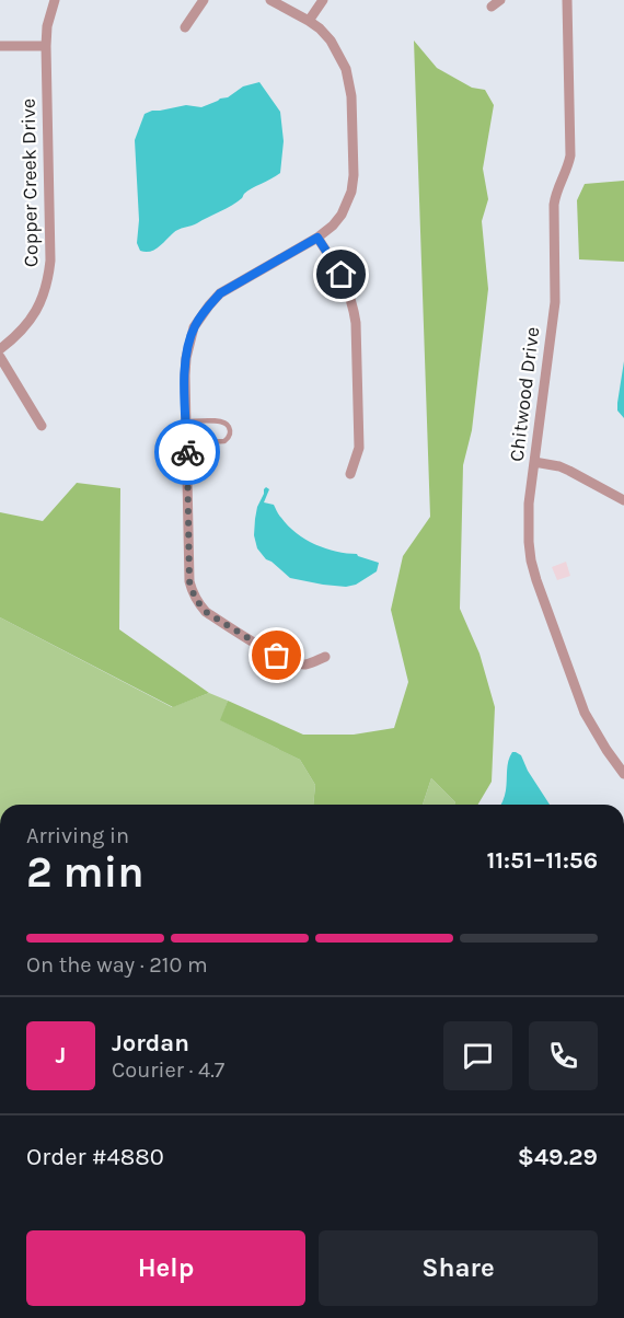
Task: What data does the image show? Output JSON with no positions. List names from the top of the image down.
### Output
{
  "streets": {
    "street": ["Copper Creek Drive", "Chitwood Drive"]
  },
  "page": {
    "heading": ["2 min", "Arriving in", "11:51–11:56"],
    "panel": [
      "Jordan",
      "Courier · 4.7",
      "Order #4880",
      "$49.29"
    ],
    "bar": "On the way · 210 m",
    "round": "J",
    "buttons": ["Help", "Share"]
  }
}
